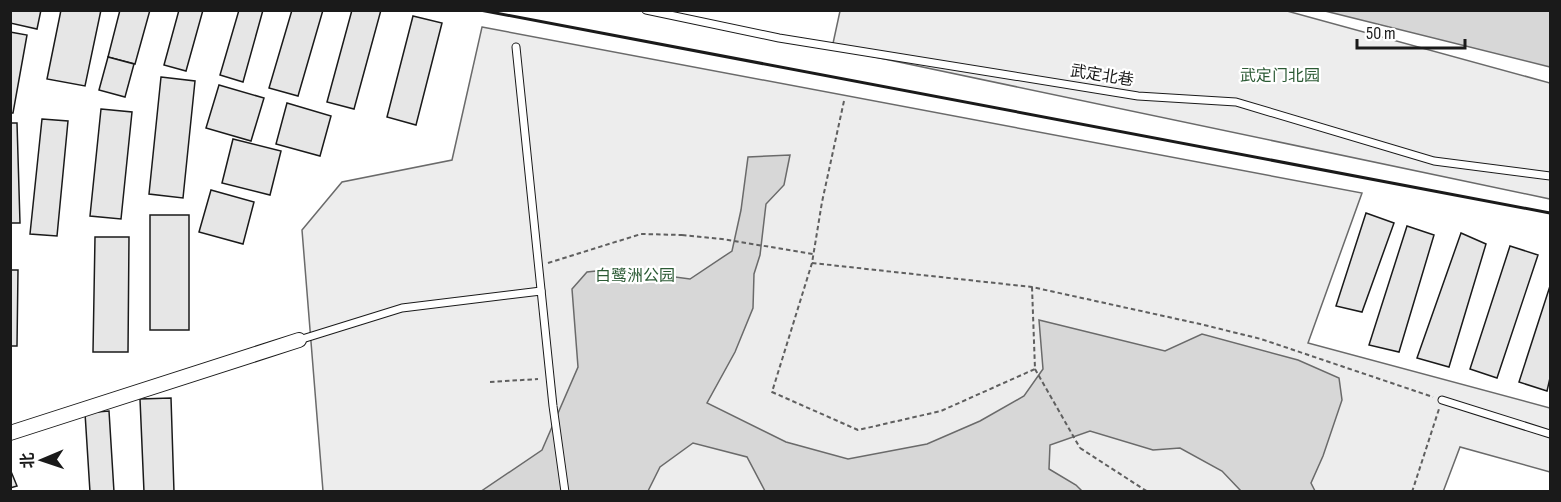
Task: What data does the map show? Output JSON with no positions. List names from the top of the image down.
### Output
{
  "streets": {
    "lane": ["武定北巷"]
  },
  "parks": ["武定门北园", "白鹭洲公园"],
  "scale_bar": "50 m",
  "north": "left"
}
